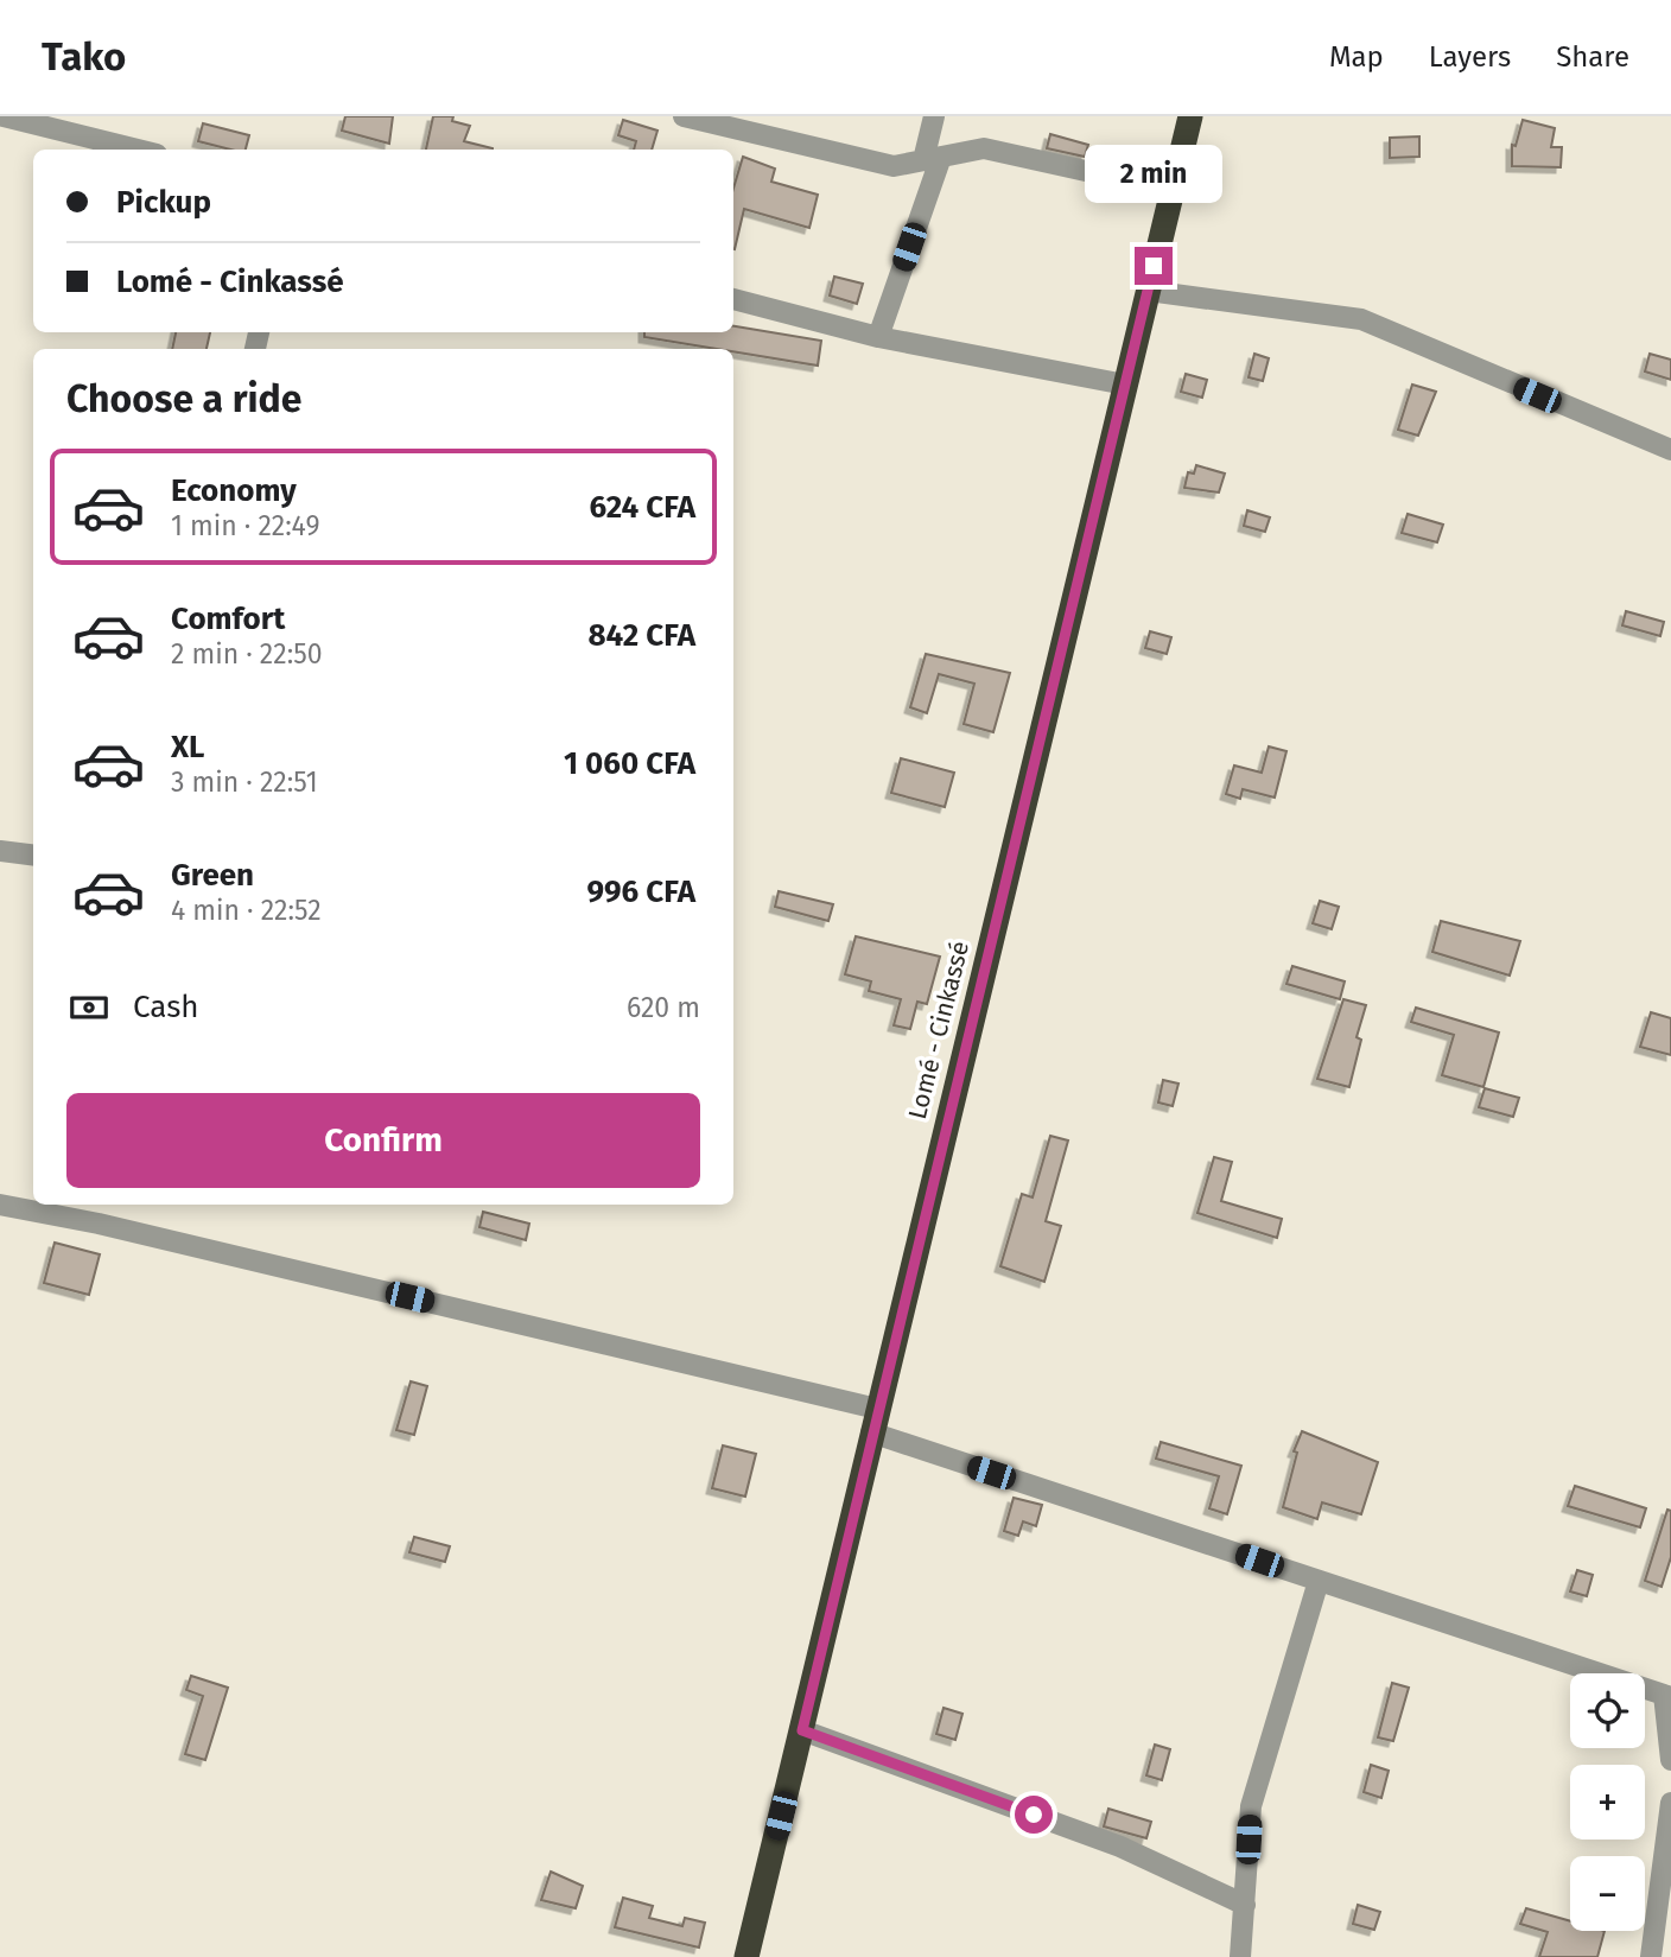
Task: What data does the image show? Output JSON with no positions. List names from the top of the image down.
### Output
{
  "streets": {
    "highway": ["Lomé - Cinkassé"]
  },
  "page": {
    "header": "Tako",
    "nav": ["Map", "Layers", "Share"],
    "bubble": "2 min",
    "banner": ["Pickup", "Lomé - Cinkassé"],
    "heading": "Choose a ride",
    "list": [
      {
        "name": "Economy",
        "note": "1 min · 22:49",
        "value": "624 CFA"
      },
      {
        "name": "Comfort",
        "note": "2 min · 22:50",
        "value": "842 CFA"
      },
      {
        "name": "XL",
        "note": "3 min · 22:51",
        "value": "1 060 CFA"
      },
      {
        "name": "Green",
        "note": "4 min · 22:52",
        "value": "996 CFA"
      }
    ],
    "pay": ["Cash", "620 m"],
    "buttons": "Confirm",
    "map_buttons": ["+", "−"]
  }
}
